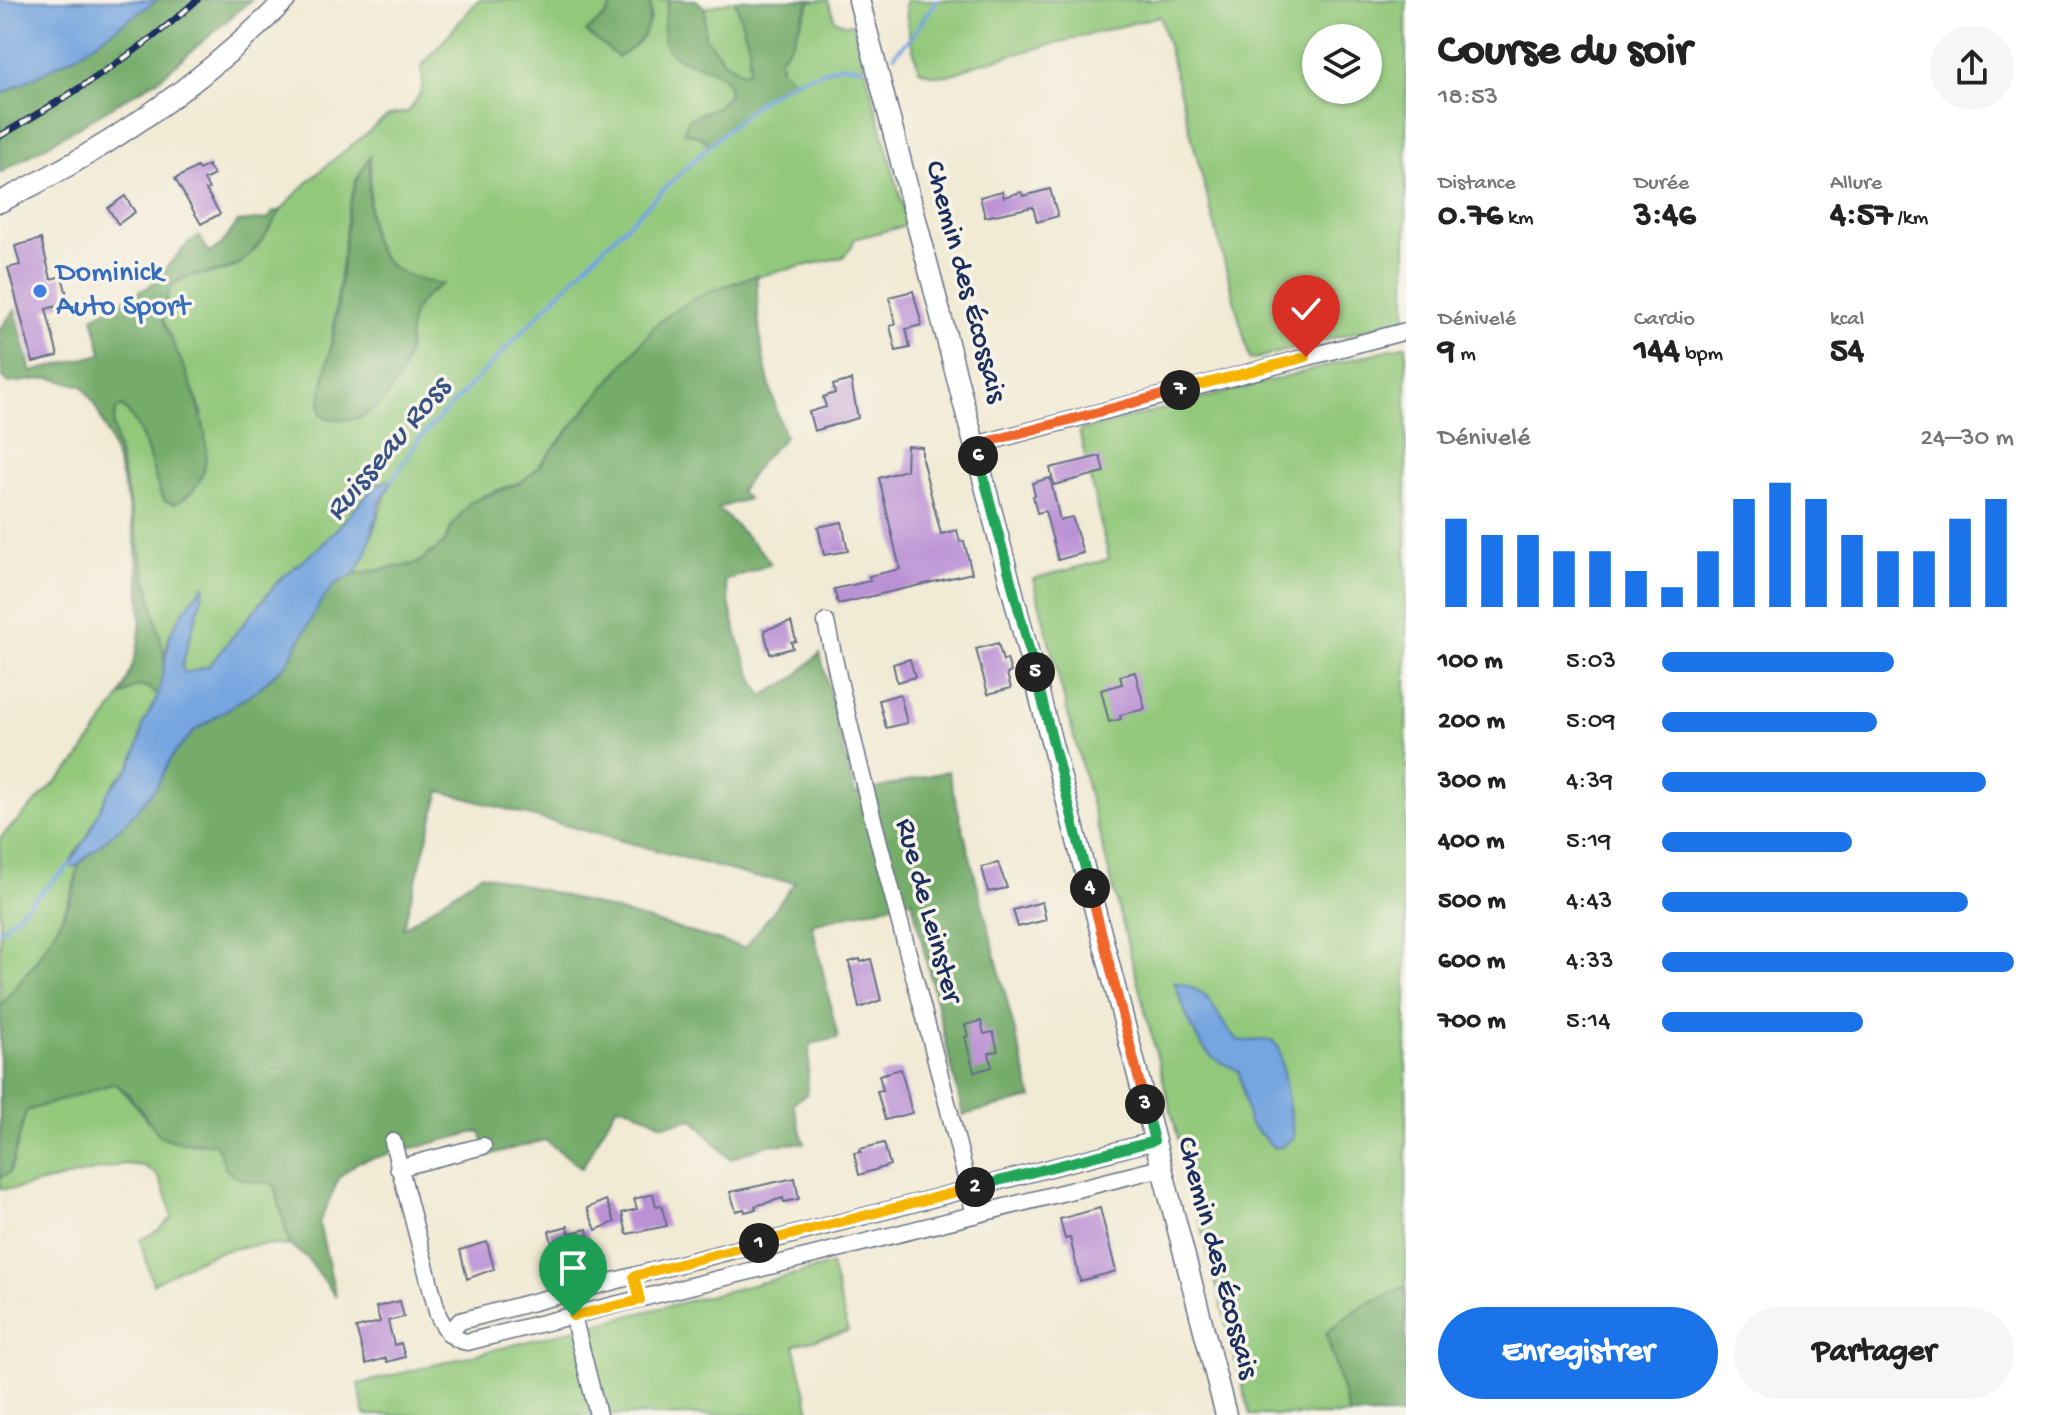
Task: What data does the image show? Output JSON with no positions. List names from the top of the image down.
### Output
{
  "streets": {
    "main road": ["Chemin des Écossais"],
    "street": ["Rue de Leinster"]
  },
  "water": ["Ruisseau Ross"],
  "places": ["Dominick Auto Sport"],
  "page": {
    "heading": ["Course du soir", "18:53"],
    "stats": [
      ["Distance", "0.76 km"],
      ["Durée", "3:46"],
      ["Allure", "4:57 /km"],
      ["Dénivelé", "9 m"],
      ["Cardio", "144 bpm"],
      ["kcal", "54"]
    ],
    "pins": [
      "7",
      "6",
      "5",
      "4",
      "3",
      "2",
      "1"
    ],
    "chart": ["Dénivelé", "24–30 m"],
    "list": [
      {
        "name": "100 m",
        "note": "5:03"
      },
      {
        "name": "200 m",
        "note": "5:09"
      },
      {
        "name": "300 m",
        "note": "4:39"
      },
      {
        "name": "400 m",
        "note": "5:19"
      },
      {
        "name": "500 m",
        "note": "4:43"
      },
      {
        "name": "600 m",
        "note": "4:33"
      },
      {
        "name": "700 m",
        "note": "5:14"
      }
    ],
    "buttons": ["Enregistrer", "Partager"]
  }
}
